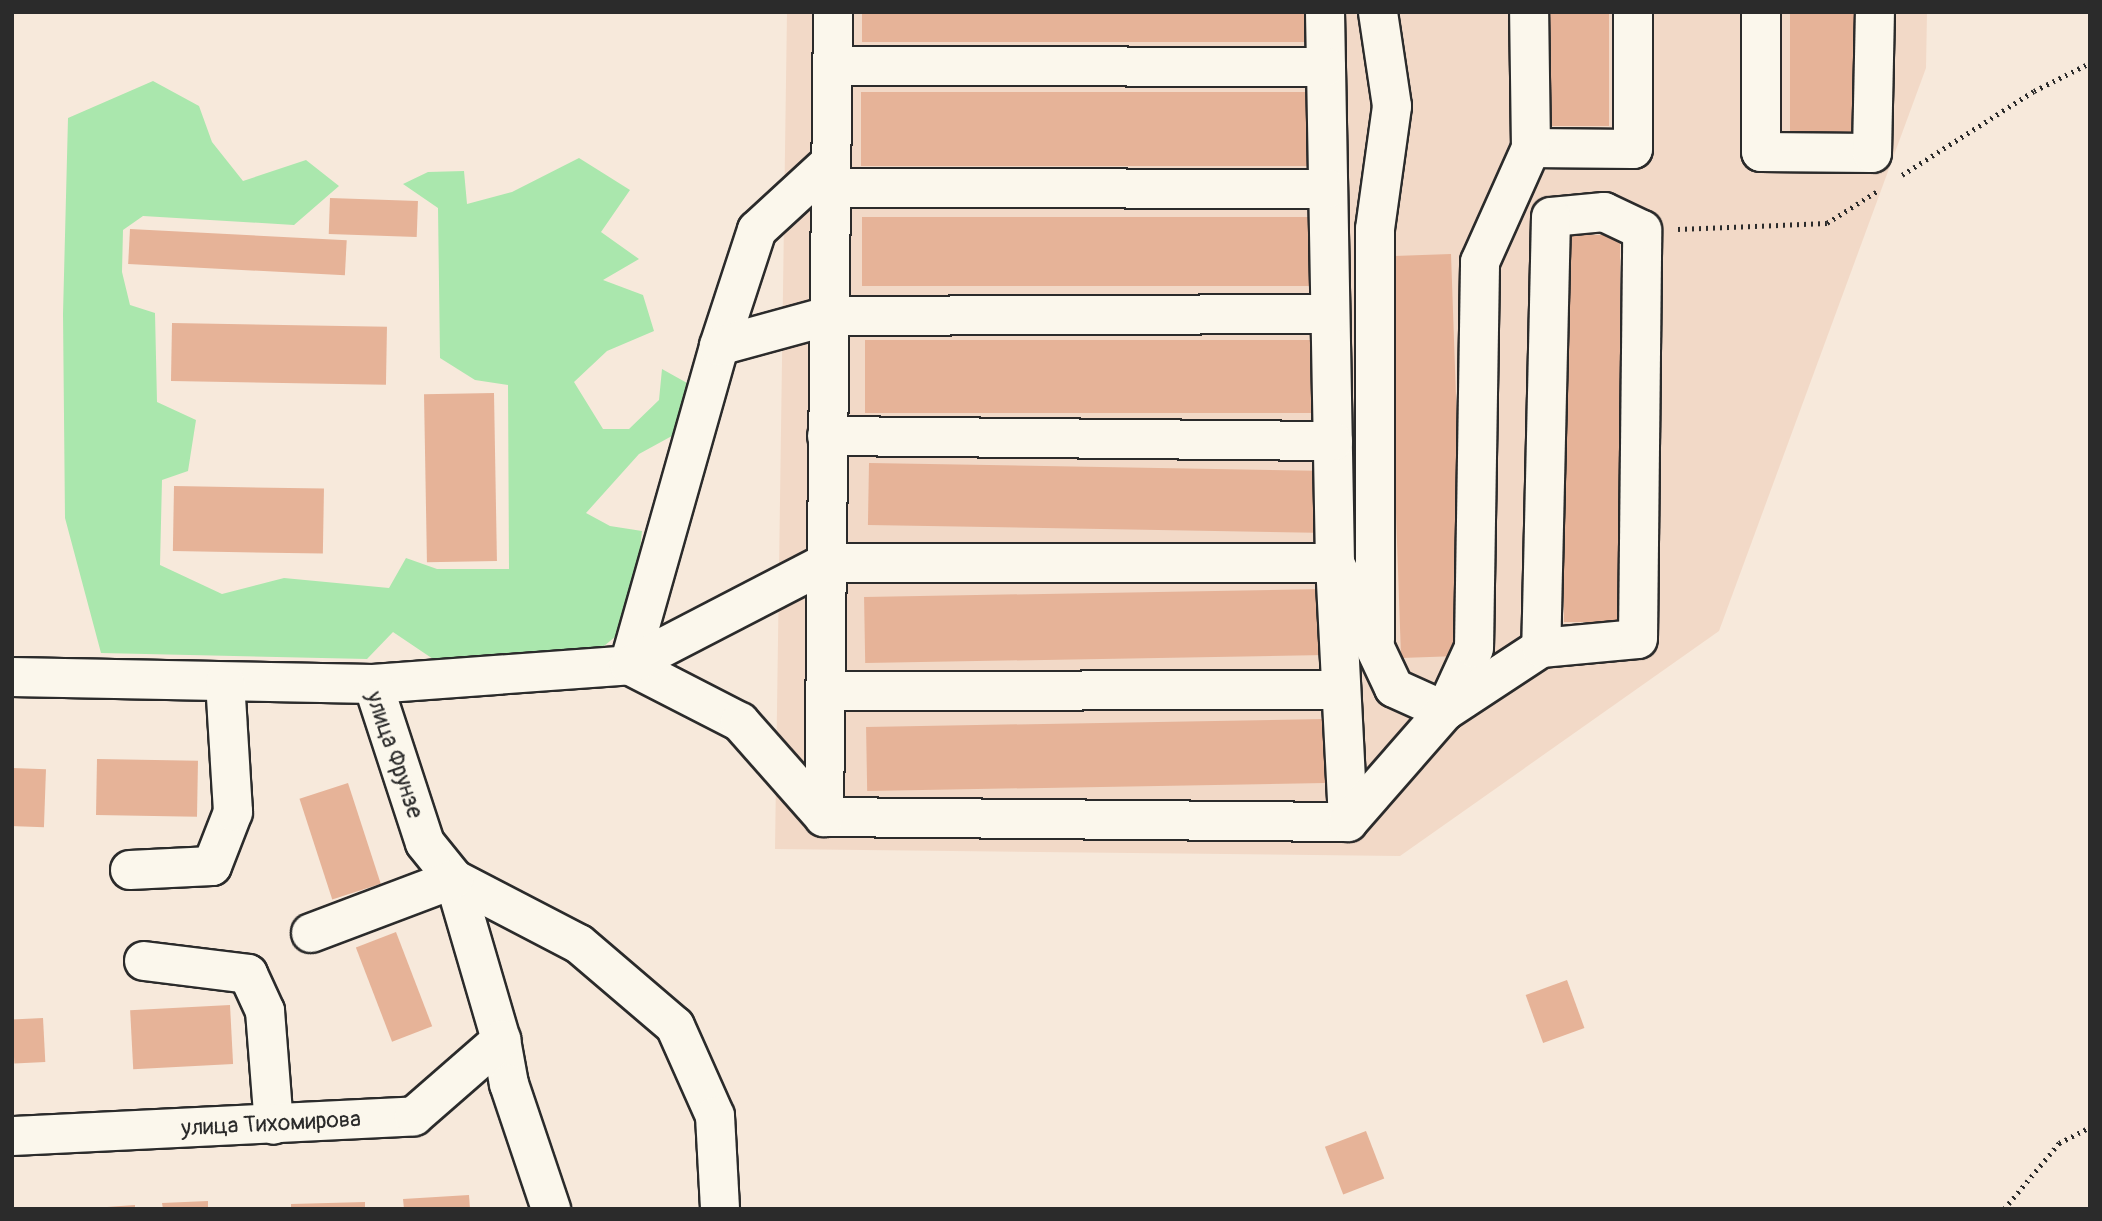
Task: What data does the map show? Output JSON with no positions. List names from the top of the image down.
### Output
{
  "streets": {
    "street": ["улица Фрунзе", "улица Тихомирова"]
  },
  "crossings": [
    ["улица Фрунзе", "улица Тихомирова"]
  ]
}
